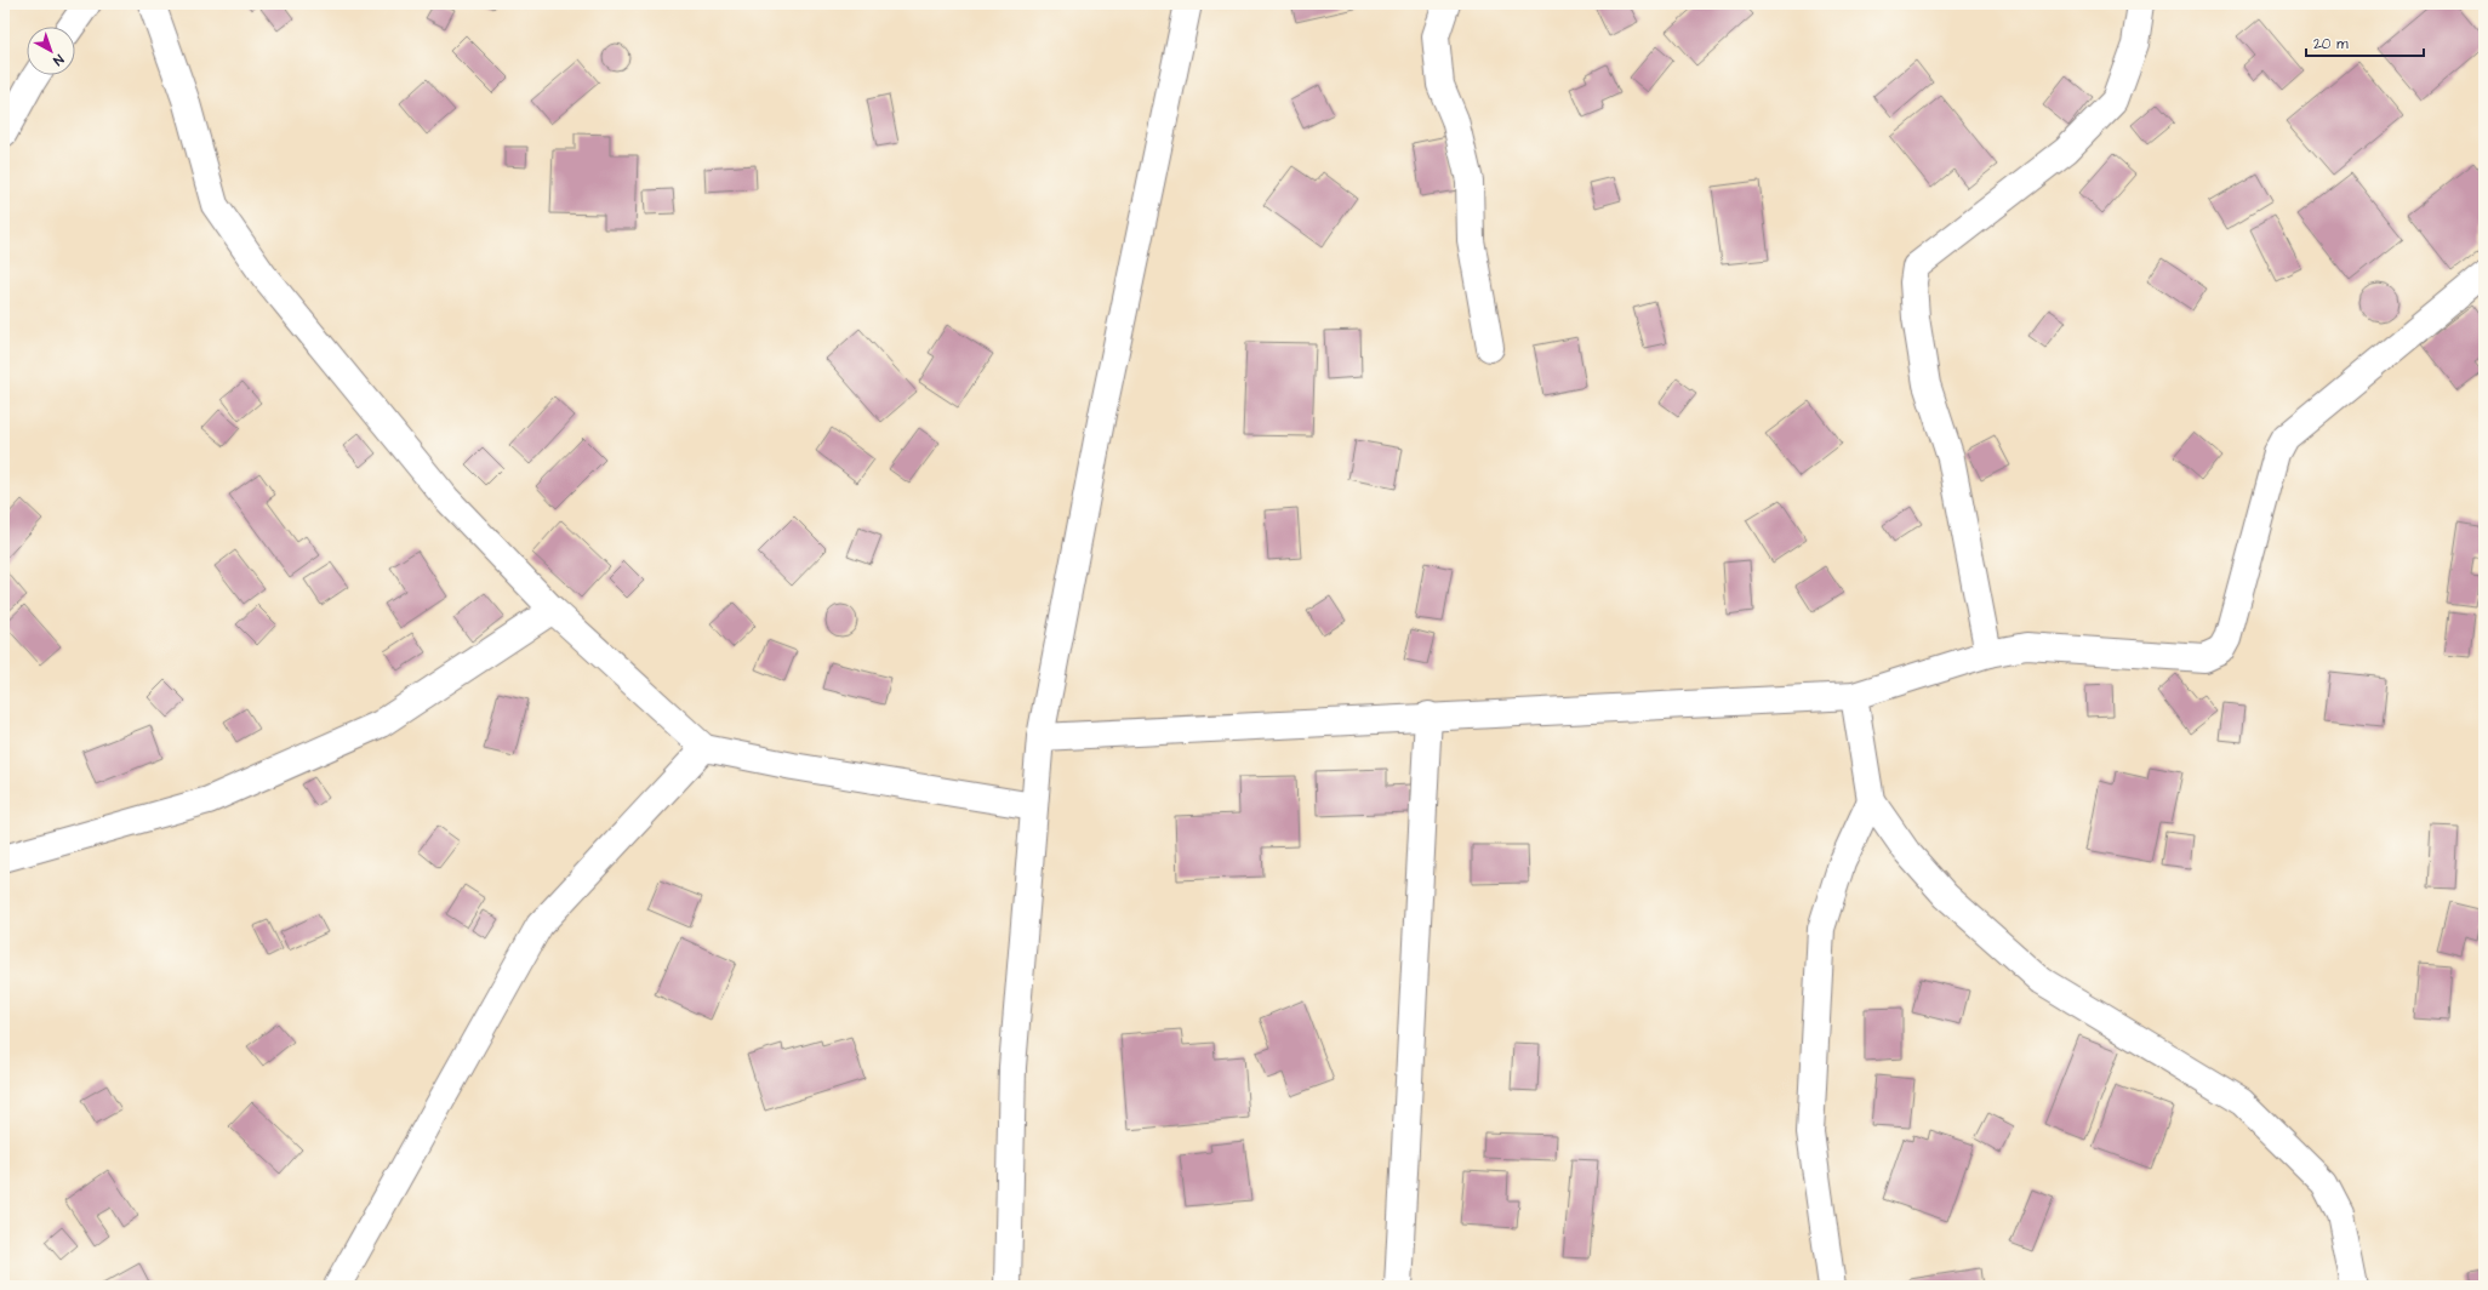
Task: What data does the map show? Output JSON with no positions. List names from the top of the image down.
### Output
{
  "scale_bar": "20 m",
  "north": "bottom right"
}
